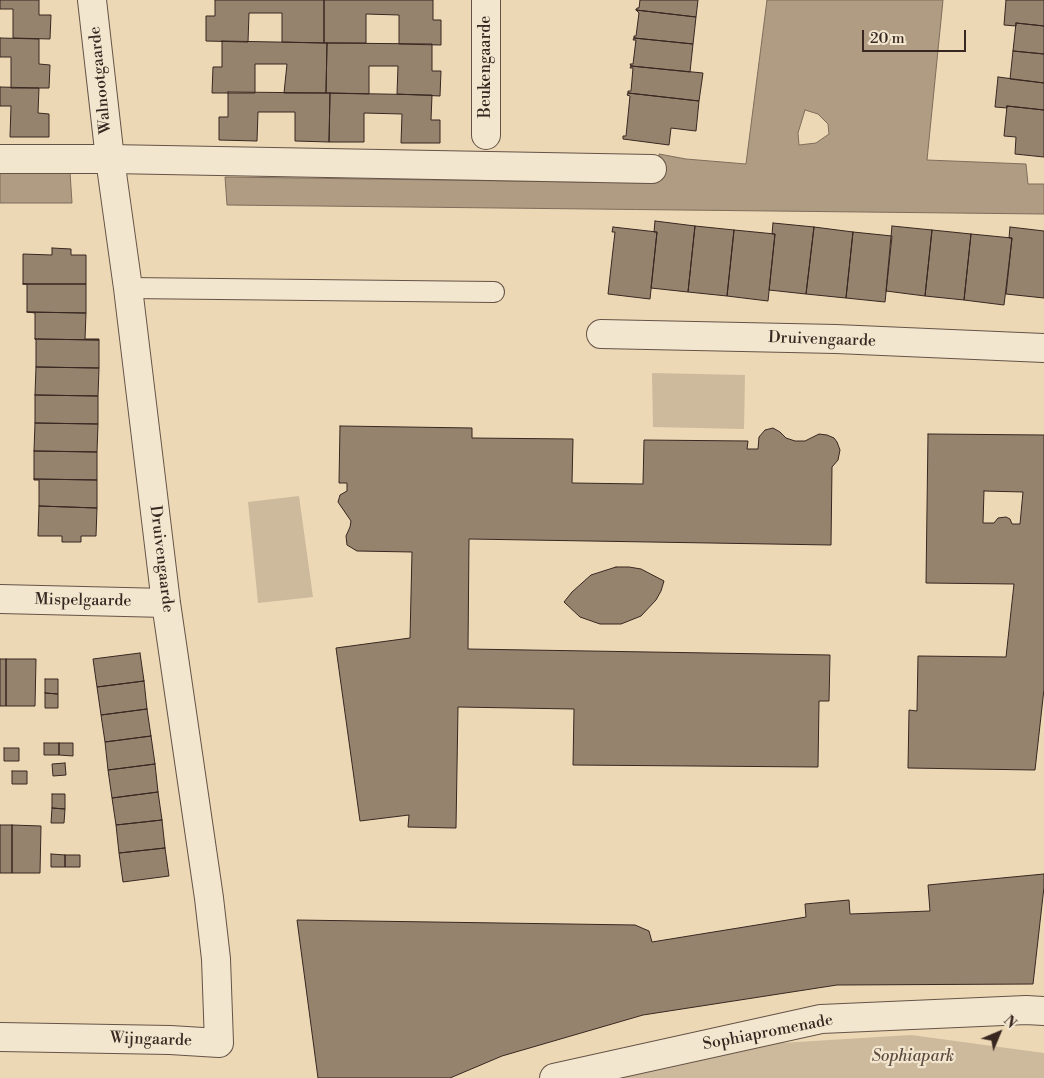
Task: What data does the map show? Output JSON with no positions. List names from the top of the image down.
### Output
{
  "streets": {
    "street": [
      "Beukengaarde",
      "Walnootgaarde",
      "Druivengaarde",
      "Mispelgaarde",
      "Sophiapromenade",
      "Wijngaarde"
    ]
  },
  "crossings": [
    ["Walnootgaarde", "Druivengaarde"],
    ["Druivengaarde", "Mispelgaarde"],
    ["Druivengaarde", "Wijngaarde"]
  ],
  "parks": ["Sophiapark"],
  "scale_bar": "20 m",
  "north": "top right"
}
